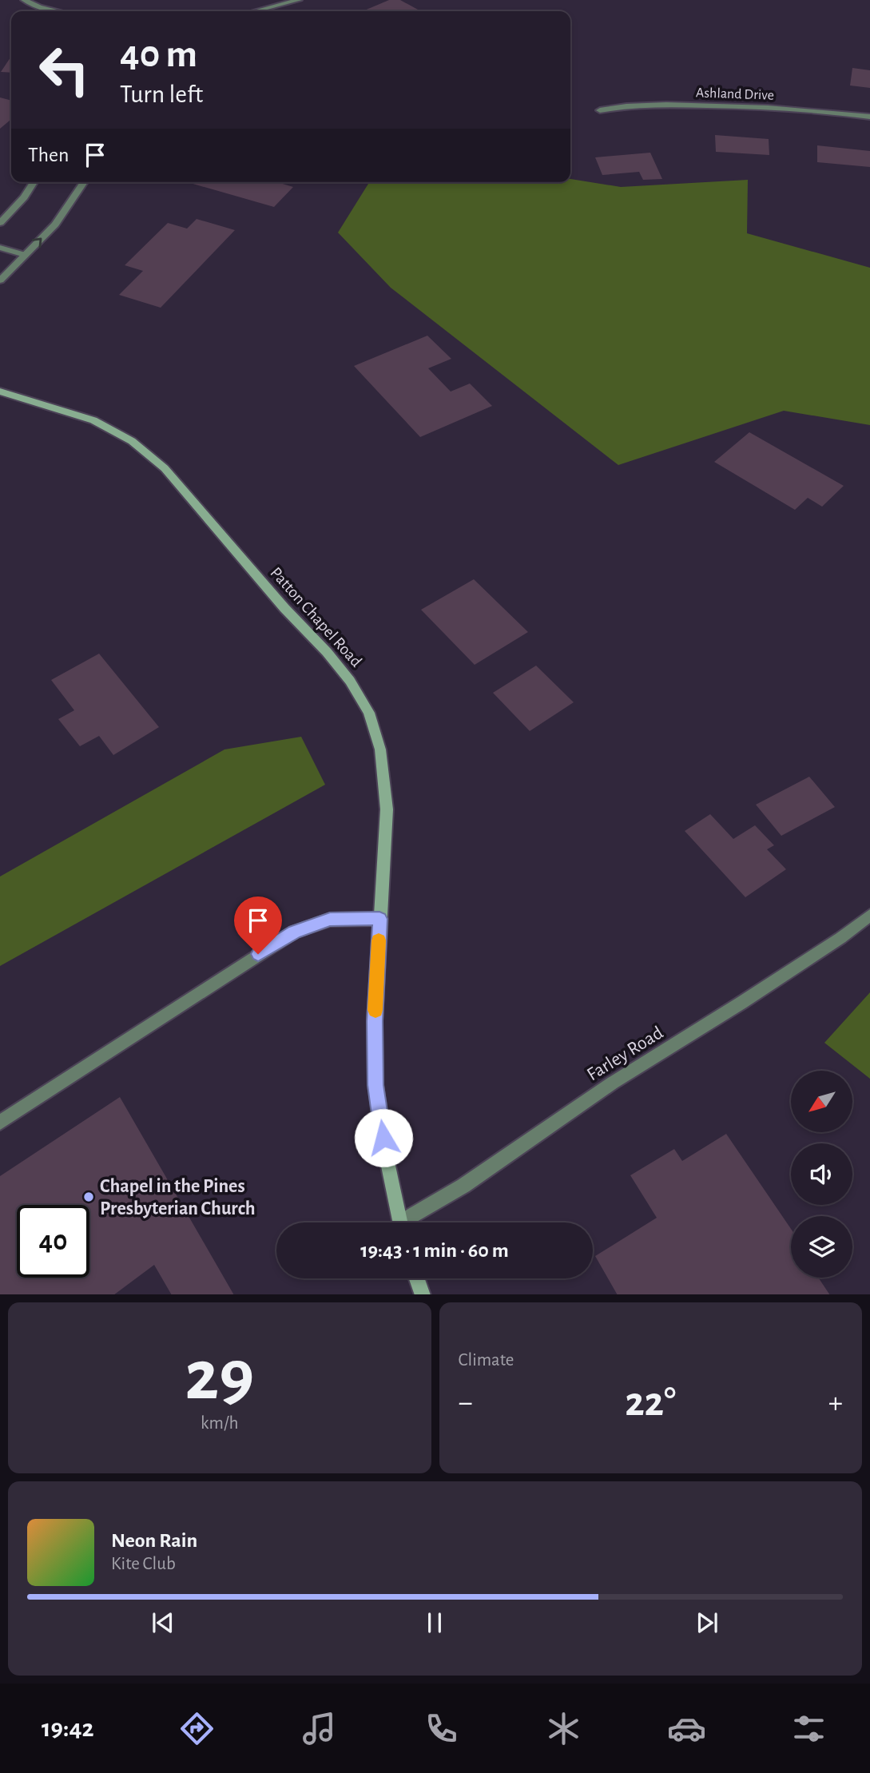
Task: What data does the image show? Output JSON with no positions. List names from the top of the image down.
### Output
{
  "streets": {
    "street": ["Ashland Drive", "Patton Chapel Road", "Farley Road"]
  },
  "places": ["Chapel in the Pines Presbyterian Church"],
  "north": "bottom left",
  "page": {
    "turn": ["40 m", "Turn left"],
    "then": "Then",
    "limit": "40",
    "trip": "19:43 · 1 min · 60 m",
    "tile": [
      ["29", "km/h"],
      "Climate"
    ],
    "heat": ["−", "22°", "+"],
    "song": ["Neon Rain", "Kite Club"],
    "tabs": "19:42"
  }
}
